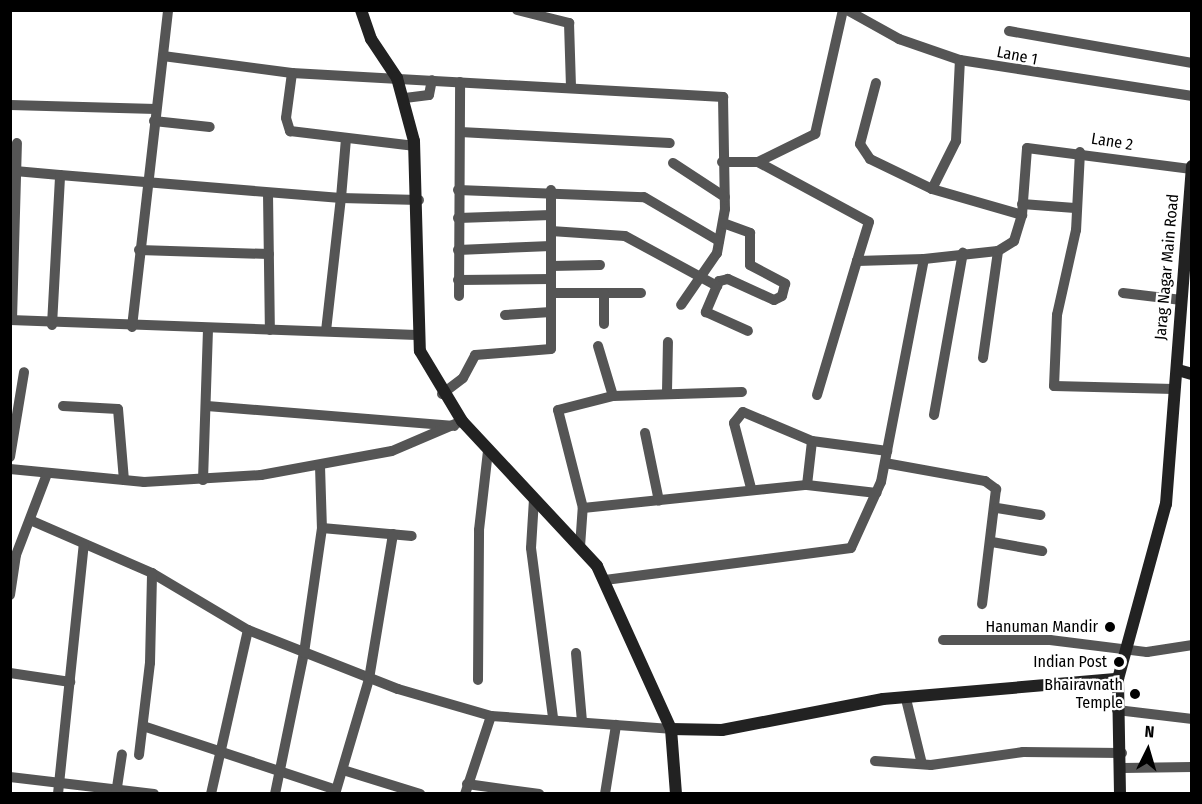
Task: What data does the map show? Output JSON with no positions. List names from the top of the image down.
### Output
{
  "streets": {
    "main road": ["Jarag Nagar Main Road"],
    "street": ["Lane 1", "Lane 2"]
  },
  "crossings": [
    ["Lane 2", "Jarag Nagar Main Road"]
  ],
  "places": ["Hanuman Mandir", "Indian Post", "Bhairavnath Temple"],
  "north": "top"
}
